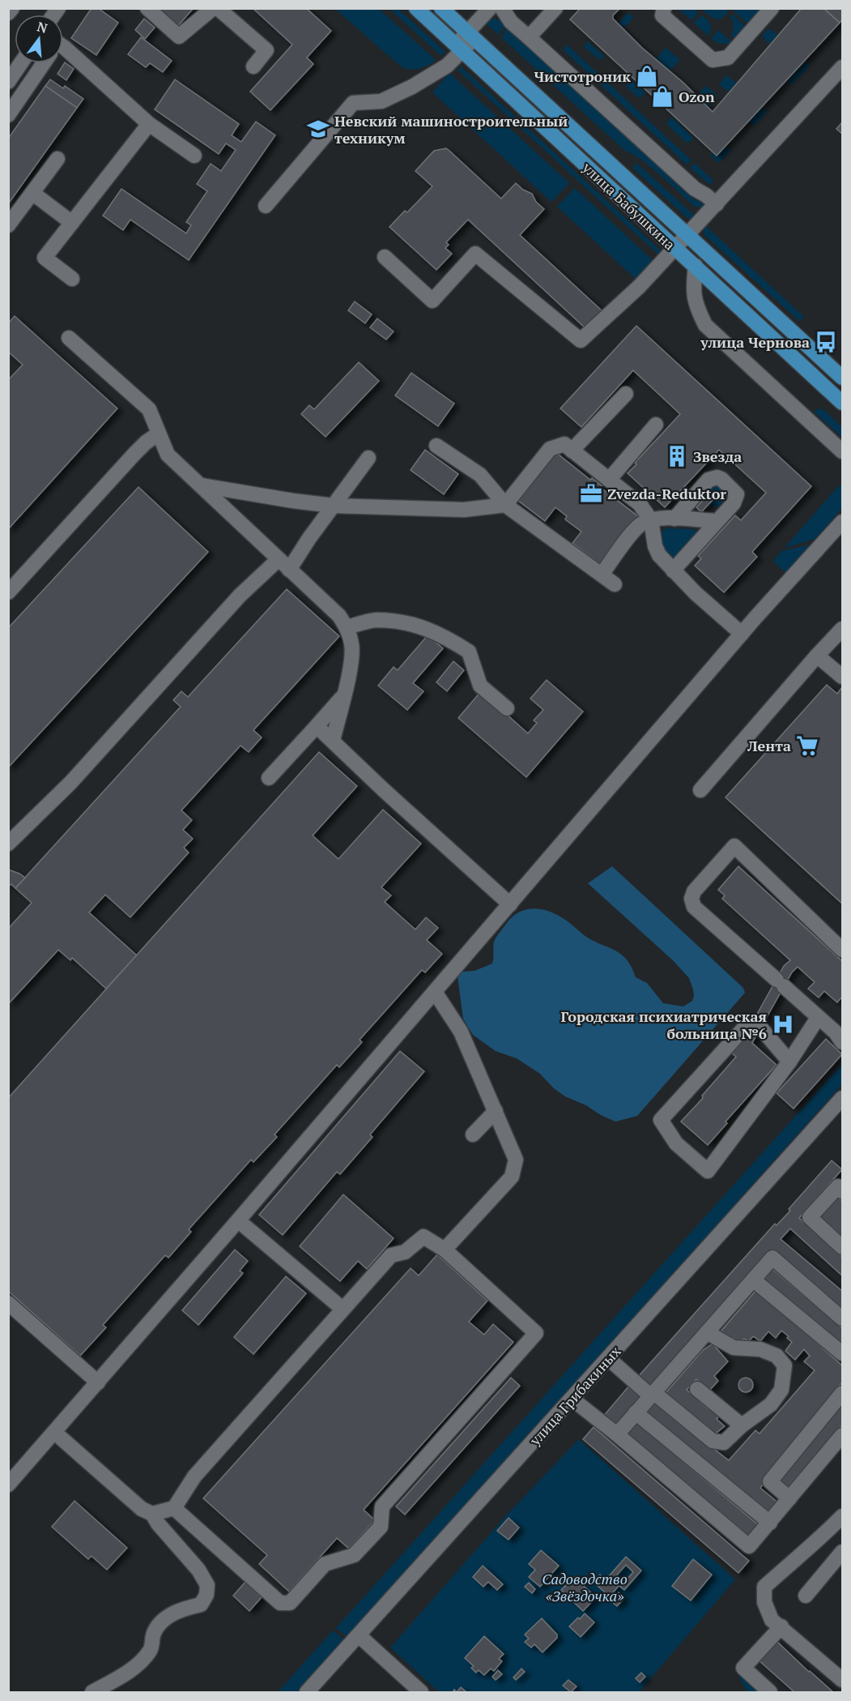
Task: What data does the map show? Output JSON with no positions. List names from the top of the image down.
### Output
{
  "streets": {
    "main road": ["улица Бабушкина"],
    "street": ["улица Грибакиных"]
  },
  "parks": ["Садоводство «Звёздочка»"],
  "places": {
    "shop": ["Чистотроник", "Ozon"],
    "school or university": ["Невский машиностроительный техникум"],
    "bus stop": ["улица Чернова"],
    "building": ["Звезда"],
    "office": ["Zvezda-Reduktor"],
    "supermarket": ["Лента"],
    "hospital": ["Городская психиатрическая больница №6"]
  },
  "north": "top"
}
